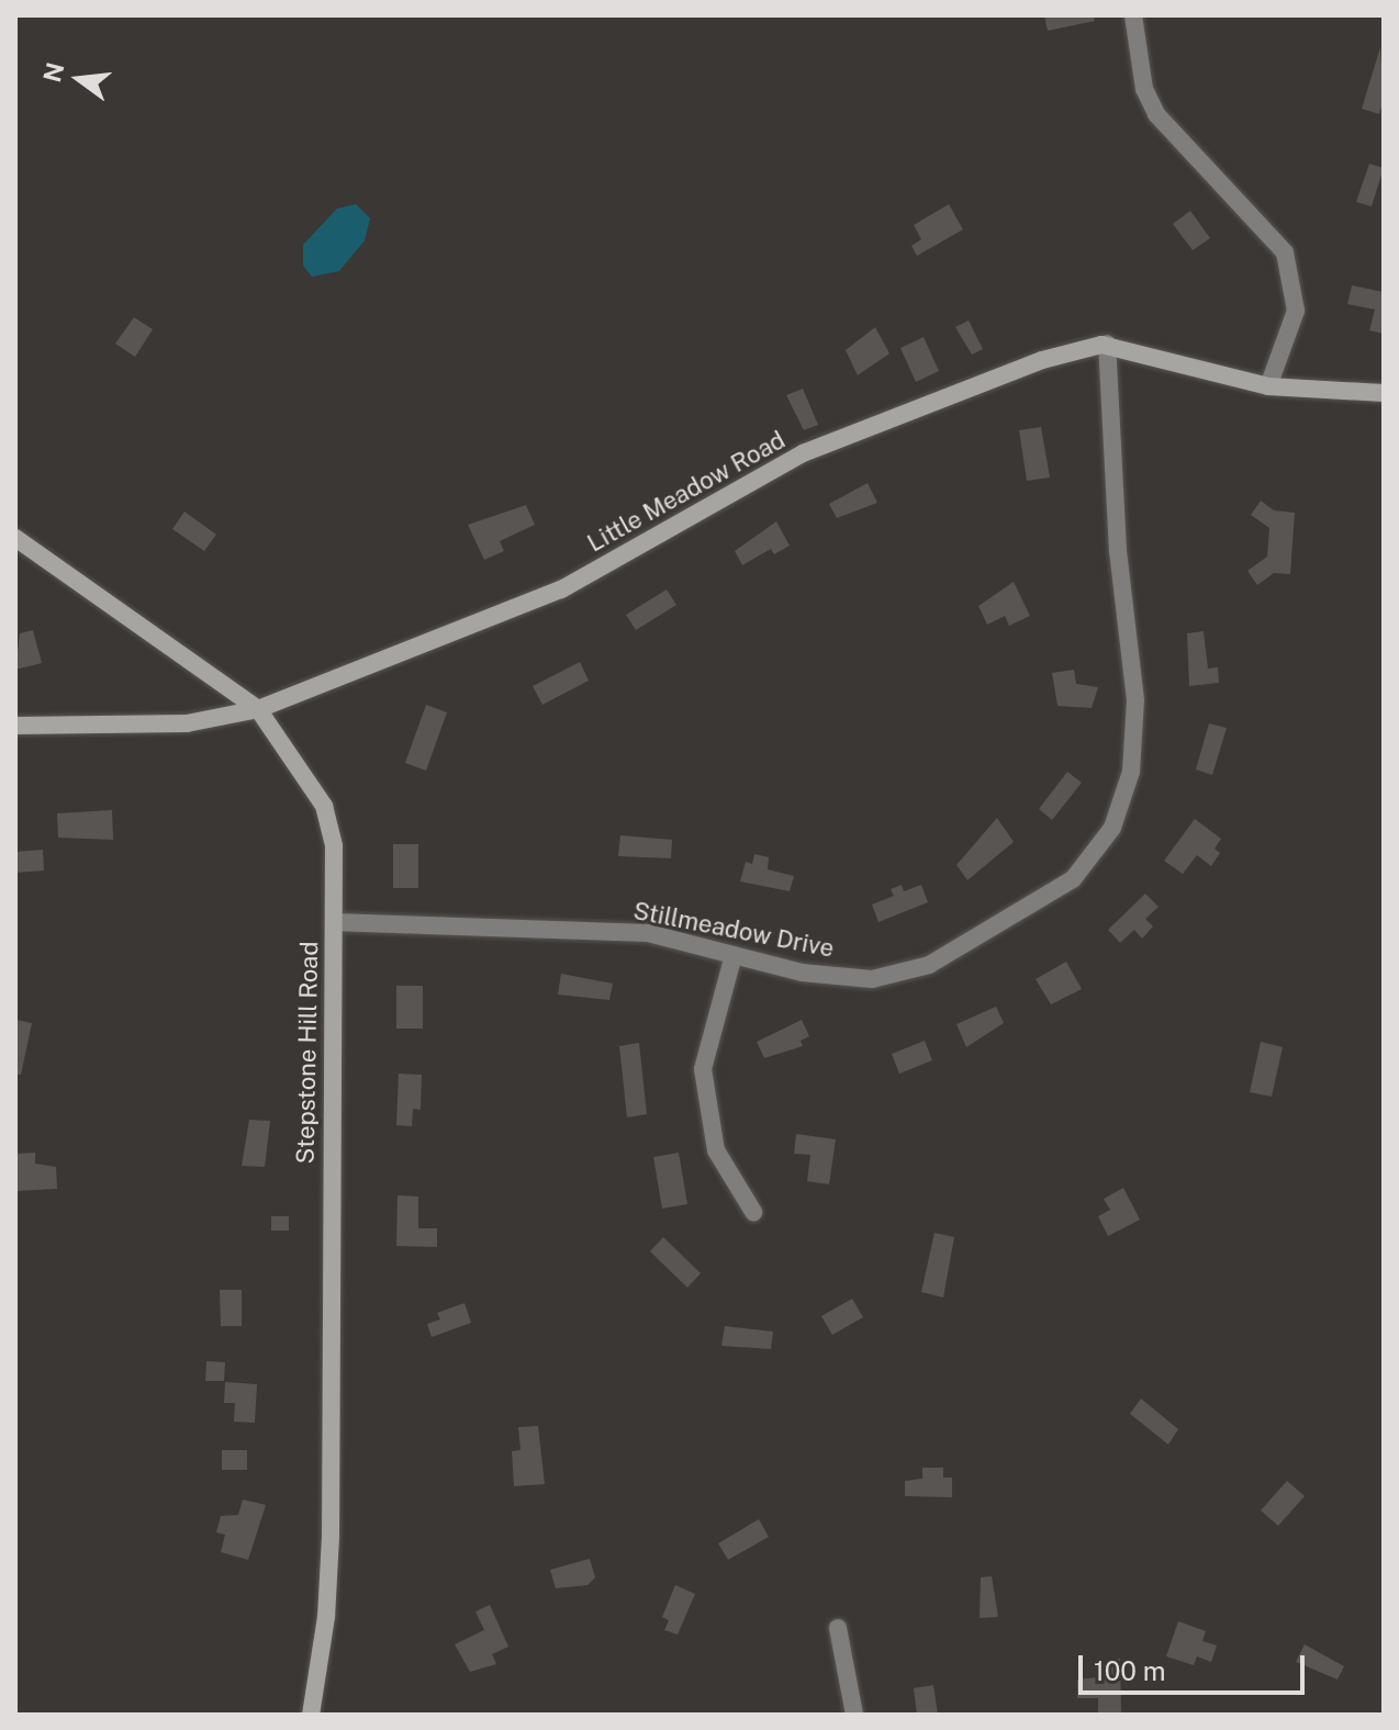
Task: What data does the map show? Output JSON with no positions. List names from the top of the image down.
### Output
{
  "streets": {
    "street": ["Little Meadow Road", "Stillmeadow Drive", "Stepstone Hill Road"]
  },
  "crossings": [
    ["Little Meadow Road", "Stillmeadow Drive"],
    ["Little Meadow Road", "Stepstone Hill Road"],
    ["Stillmeadow Drive", "Stepstone Hill Road"]
  ],
  "scale_bar": "100 m",
  "north": "left"
}
